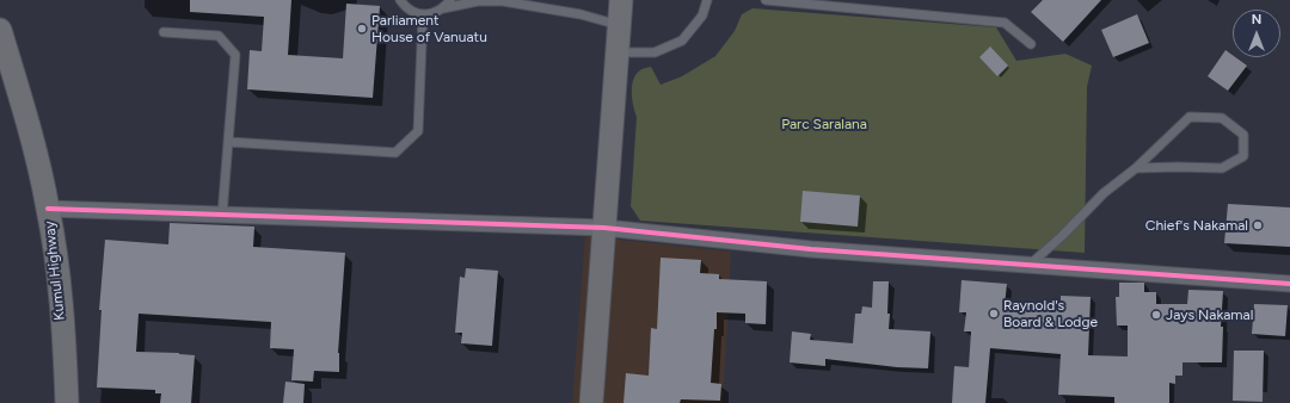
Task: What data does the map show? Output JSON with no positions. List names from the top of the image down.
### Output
{
  "streets": {
    "street": ["Kumul Highway"]
  },
  "parks": ["Parc Saralana"],
  "places": [
    "Parliament House of Vanuatu",
    "Chief's Nakamal",
    "Raynold's Board & Lodge",
    "Jays Nakamal"
  ],
  "north": "top"
}
